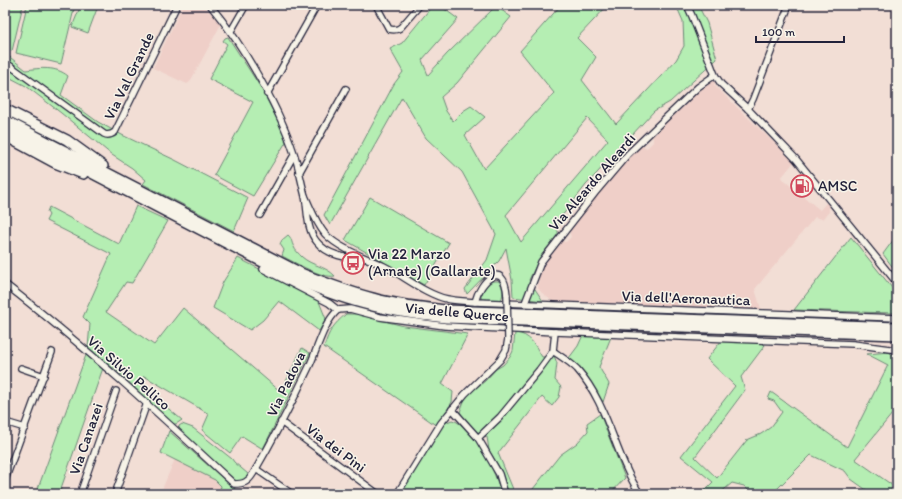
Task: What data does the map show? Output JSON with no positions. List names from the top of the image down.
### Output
{
  "streets": {
    "street": [
      "Via Val Grande",
      "Via Aleardo Aleardi",
      "Via dell'Aeronautica",
      "Via delle Querce",
      "Via Silvio Pellico",
      "Via Padova",
      "Via Canazei",
      "Via dei Pini"
    ]
  },
  "crossings": [
    ["Via Aleardo Aleardi", "Via dell'Aeronautica"],
    ["Via delle Querce", "Via Padova"],
    ["Via Silvio Pellico", "Via Padova"],
    ["Via Padova", "Via dei Pini"]
  ],
  "places": {
    "fuel station": ["AMSC"],
    "bus stop": ["Via 22 Marzo (Arnate) (Gallarate)"]
  },
  "scale_bar": "100 m"
}
